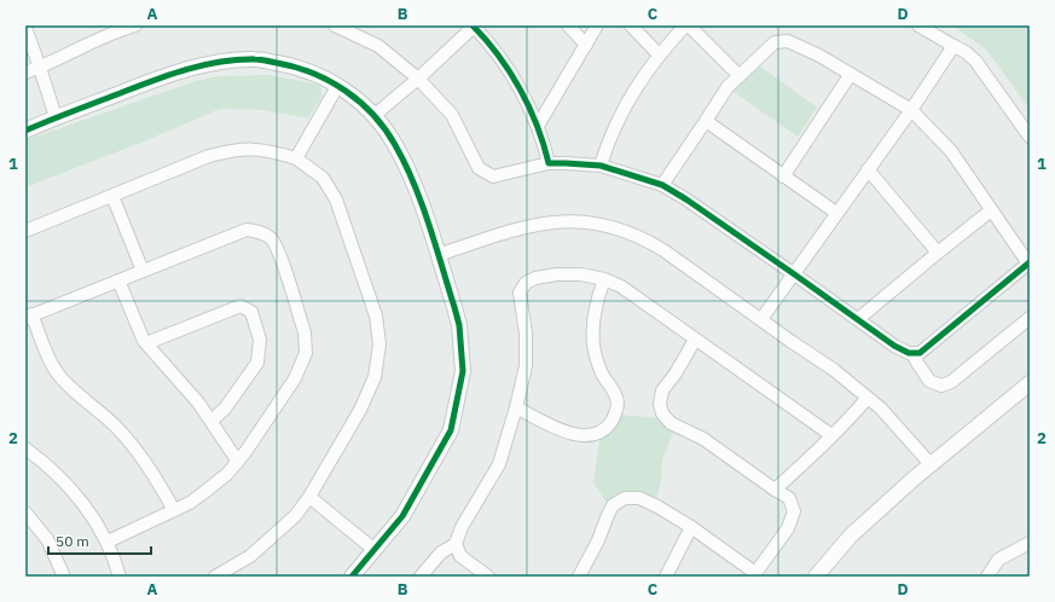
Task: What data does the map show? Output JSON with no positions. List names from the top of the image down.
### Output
{
  "scale_bar": "50 m",
  "grid": {
    "columns": [
      "A",
      "B",
      "C",
      "D"
    ],
    "rows": ["1", "2"]
  }
}
